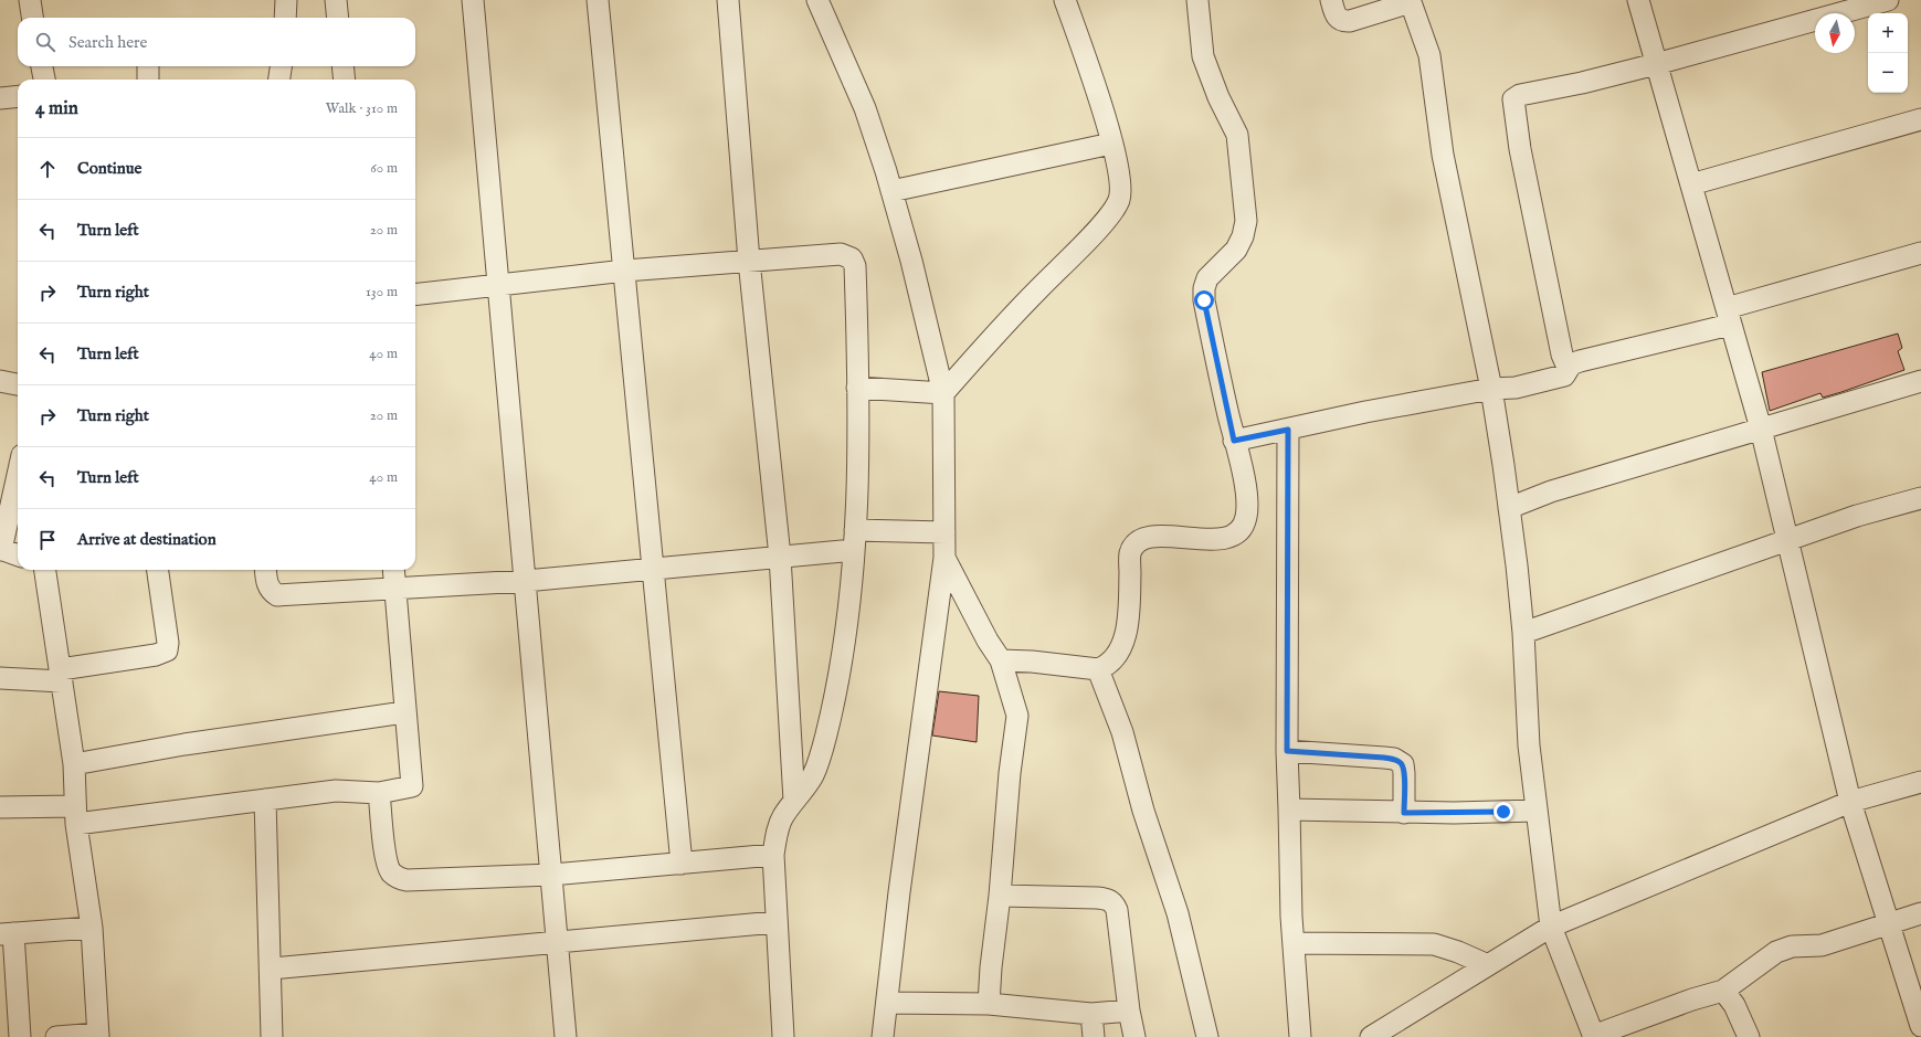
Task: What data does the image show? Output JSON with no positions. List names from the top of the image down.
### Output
{
  "north": "bottom",
  "page": {
    "map_buttons": ["+", "−"],
    "search": "Search here",
    "heading": ["4 min", "Walk · 310 m"],
    "list": [
      ["Continue", "60 m"],
      ["Turn left", "20 m"],
      ["Turn right", "130 m"],
      ["Turn left", "40 m"],
      ["Turn right", "20 m"],
      ["Turn left", "40 m"],
      "Arrive at destination"
    ]
  }
}
